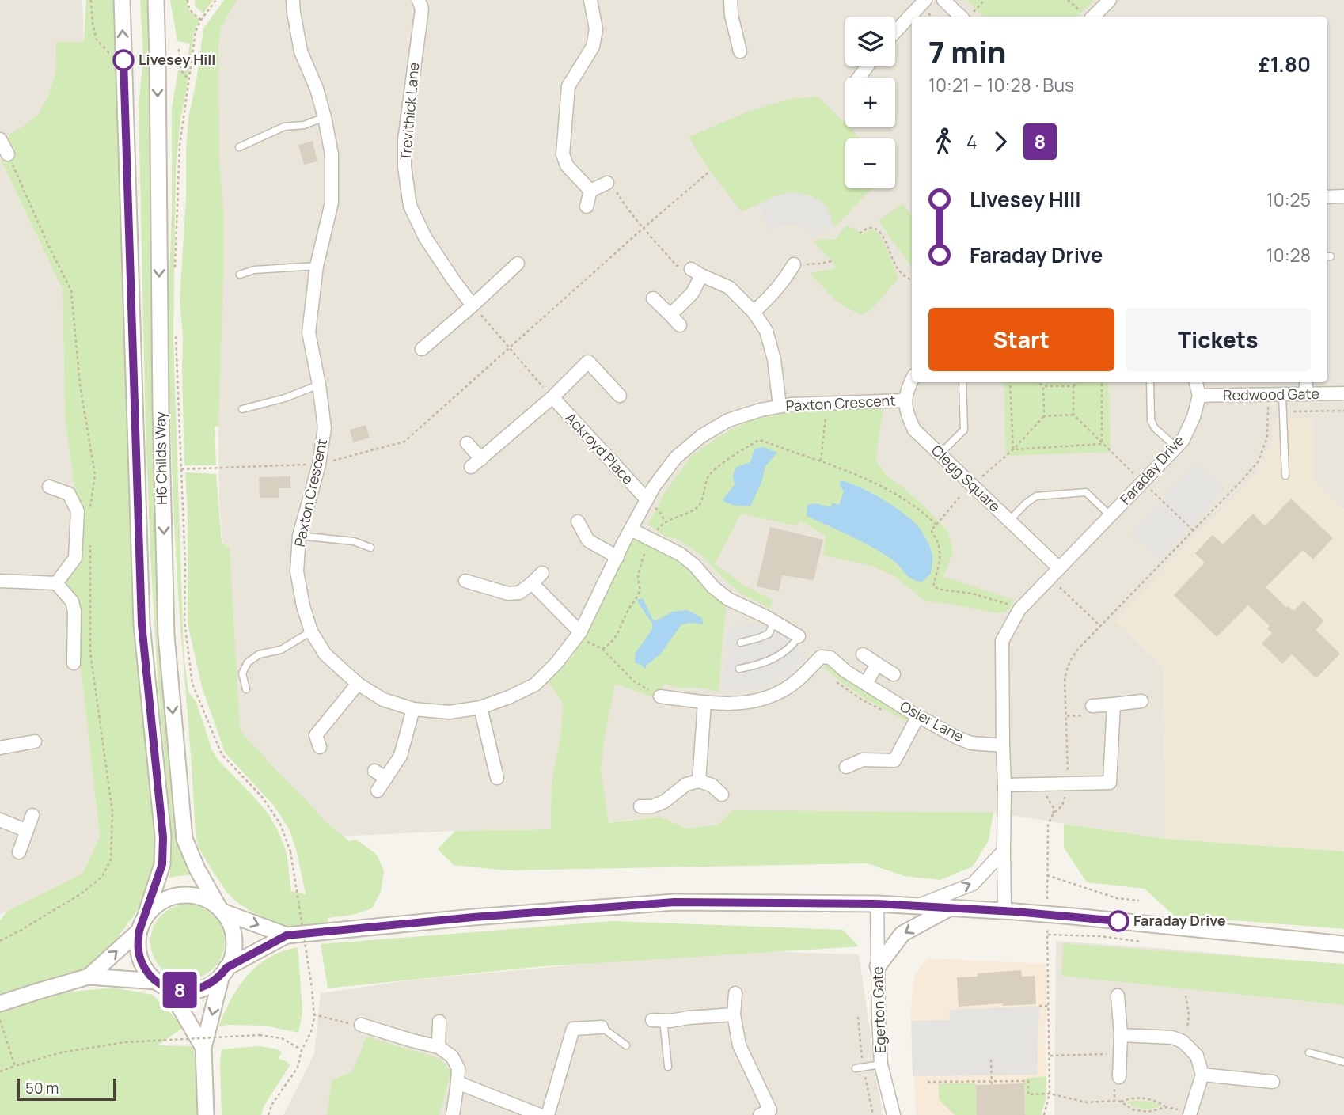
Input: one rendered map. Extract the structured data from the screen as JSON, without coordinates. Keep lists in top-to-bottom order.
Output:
{
  "streets": {
    "street": [
      "Trevithick Lane",
      "Redwood Gate",
      "Paxton Crescent",
      "Ackroyd Place",
      "H6 Childs Way",
      "Faraday Drive",
      "Clegg Square",
      "Osier Lane",
      "Egerton Gate"
    ]
  },
  "crossings": [
    ["Redwood Gate", "Faraday Drive"],
    ["Paxton Crescent", "Ackroyd Place"],
    ["Paxton Crescent", "Clegg Square"],
    ["Faraday Drive", "Clegg Square"],
    ["Faraday Drive", "Osier Lane"]
  ],
  "places": ["Livesey Hill", "Faraday Drive"],
  "lines": ["bus line 8"],
  "scale_bar": "50 m",
  "page": {
    "on_map": "8",
    "map_buttons": ["+", "−"],
    "heading": ["7 min", "10:21 – 10:28 · Bus", "£1.80"],
    "legs": ["4", "8"],
    "list": [
      {
        "name": "Livesey Hill",
        "value": "10:25"
      },
      {
        "name": "Faraday Drive",
        "value": "10:28"
      }
    ],
    "buttons": ["Start", "Tickets"],
    "scale": "50 m"
  }
}
